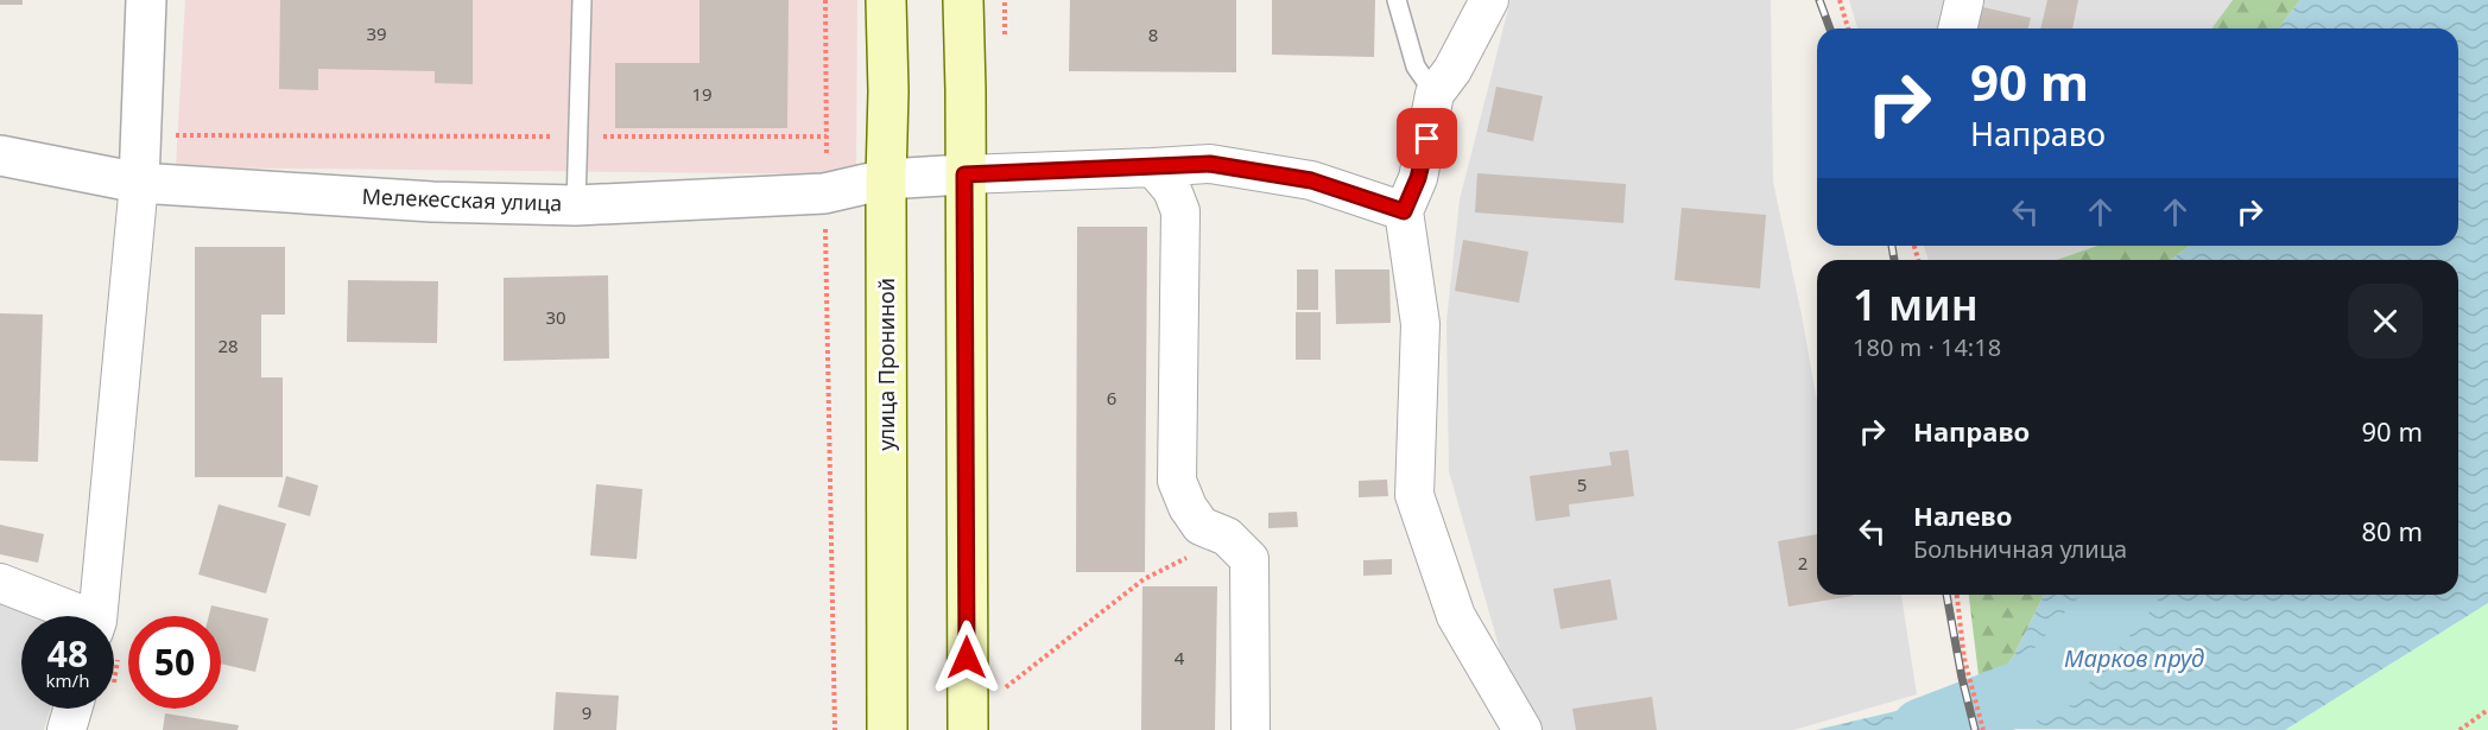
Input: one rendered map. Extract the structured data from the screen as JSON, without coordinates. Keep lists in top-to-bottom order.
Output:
{
  "streets": {
    "main road": ["улица Прониной"],
    "street": ["Мелекесская улица"]
  },
  "crossings": [
    ["Мелекесская улица", "улица Прониной"]
  ],
  "water": ["Марков пруд"],
  "house_numbers": [
    "39",
    "8",
    "19",
    "30",
    "28",
    "6",
    "5",
    "2",
    "4",
    "9"
  ],
  "page": {
    "turn": ["90 m", "Направо"],
    "heading": ["1 мин", "180 m · 14:18"],
    "list": [
      {
        "name": "Направо",
        "value": "90 m"
      },
      {
        "name": "Налево",
        "note": "Больничная улица",
        "value": "80 m"
      }
    ],
    "speed": "48 km/h",
    "limit": "50"
  }
}
